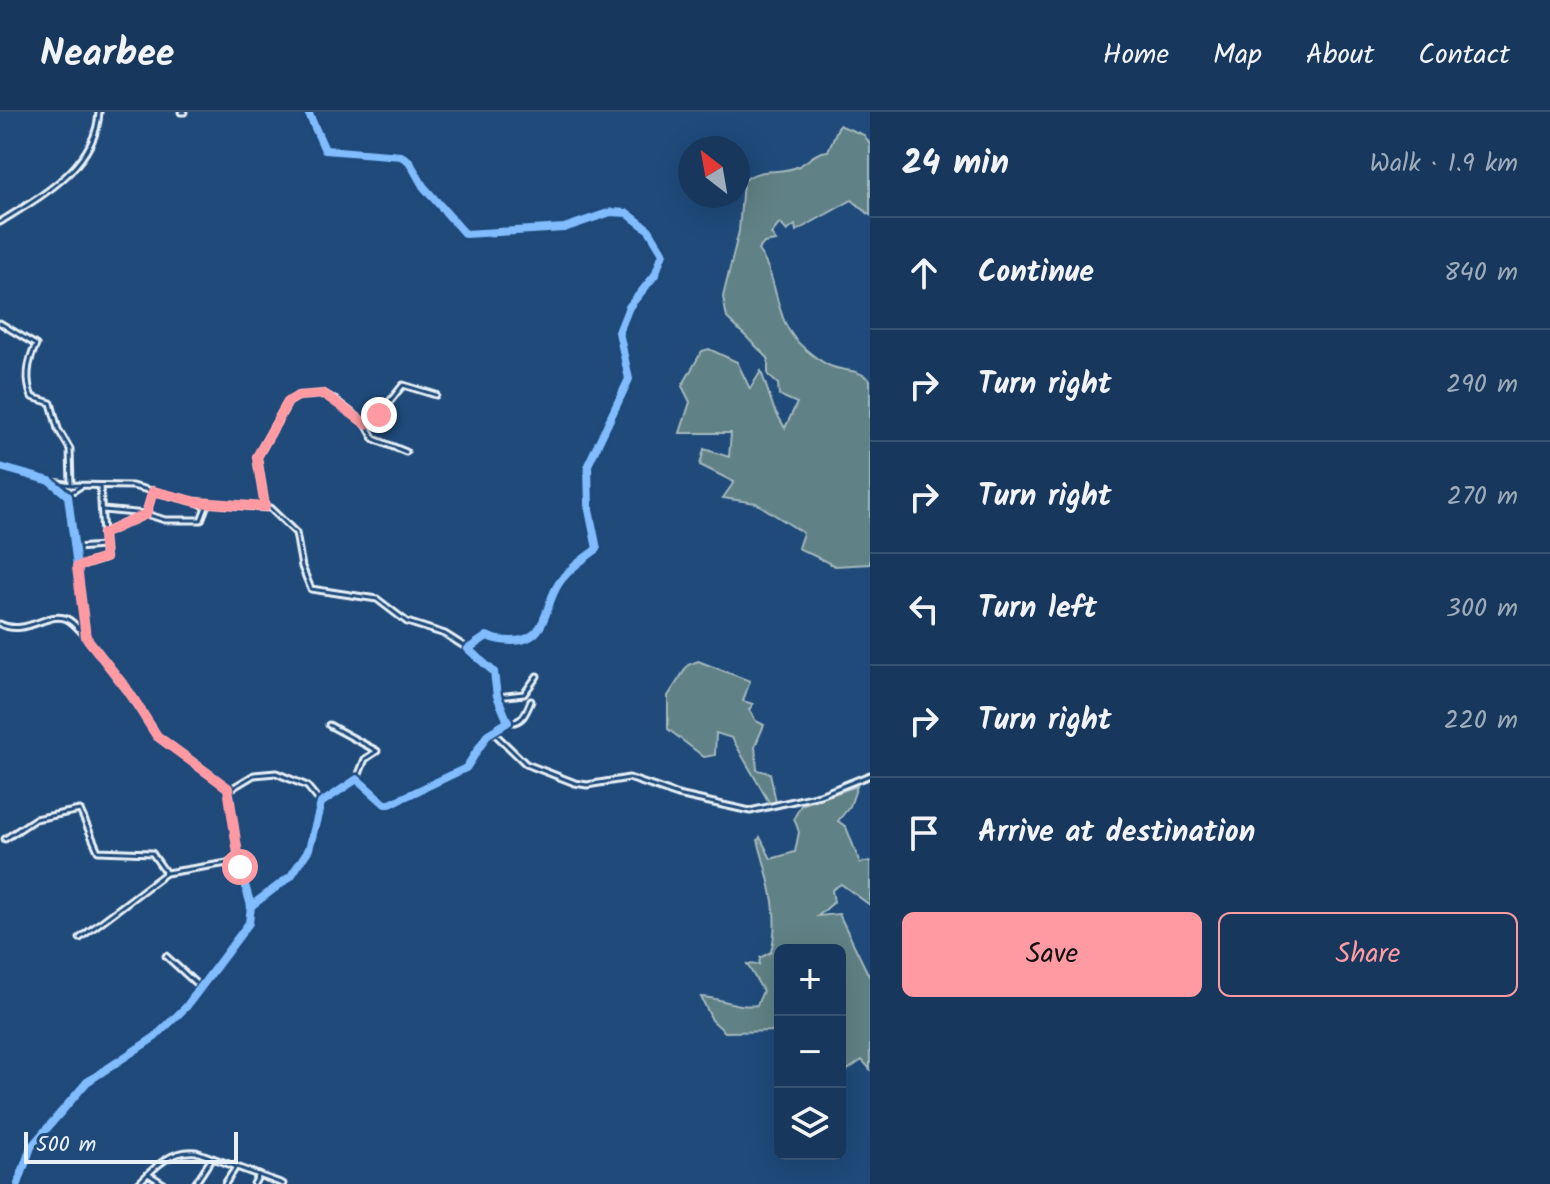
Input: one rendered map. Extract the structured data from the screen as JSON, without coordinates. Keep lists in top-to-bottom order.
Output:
{
  "scale_bar": "500 m",
  "north": "top left",
  "page": {
    "header": "Nearbee",
    "nav": [
      "Home",
      "Map",
      "About",
      "Contact"
    ],
    "heading": ["24 min", "Walk · 1.9 km"],
    "list": [
      ["Continue", "840 m"],
      ["Turn right", "290 m"],
      ["Turn right", "270 m"],
      ["Turn left", "300 m"],
      ["Turn right", "220 m"],
      "Arrive at destination"
    ],
    "buttons": ["Save", "Share"],
    "map_buttons": ["+", "−"],
    "scale": "500 m"
  }
}
